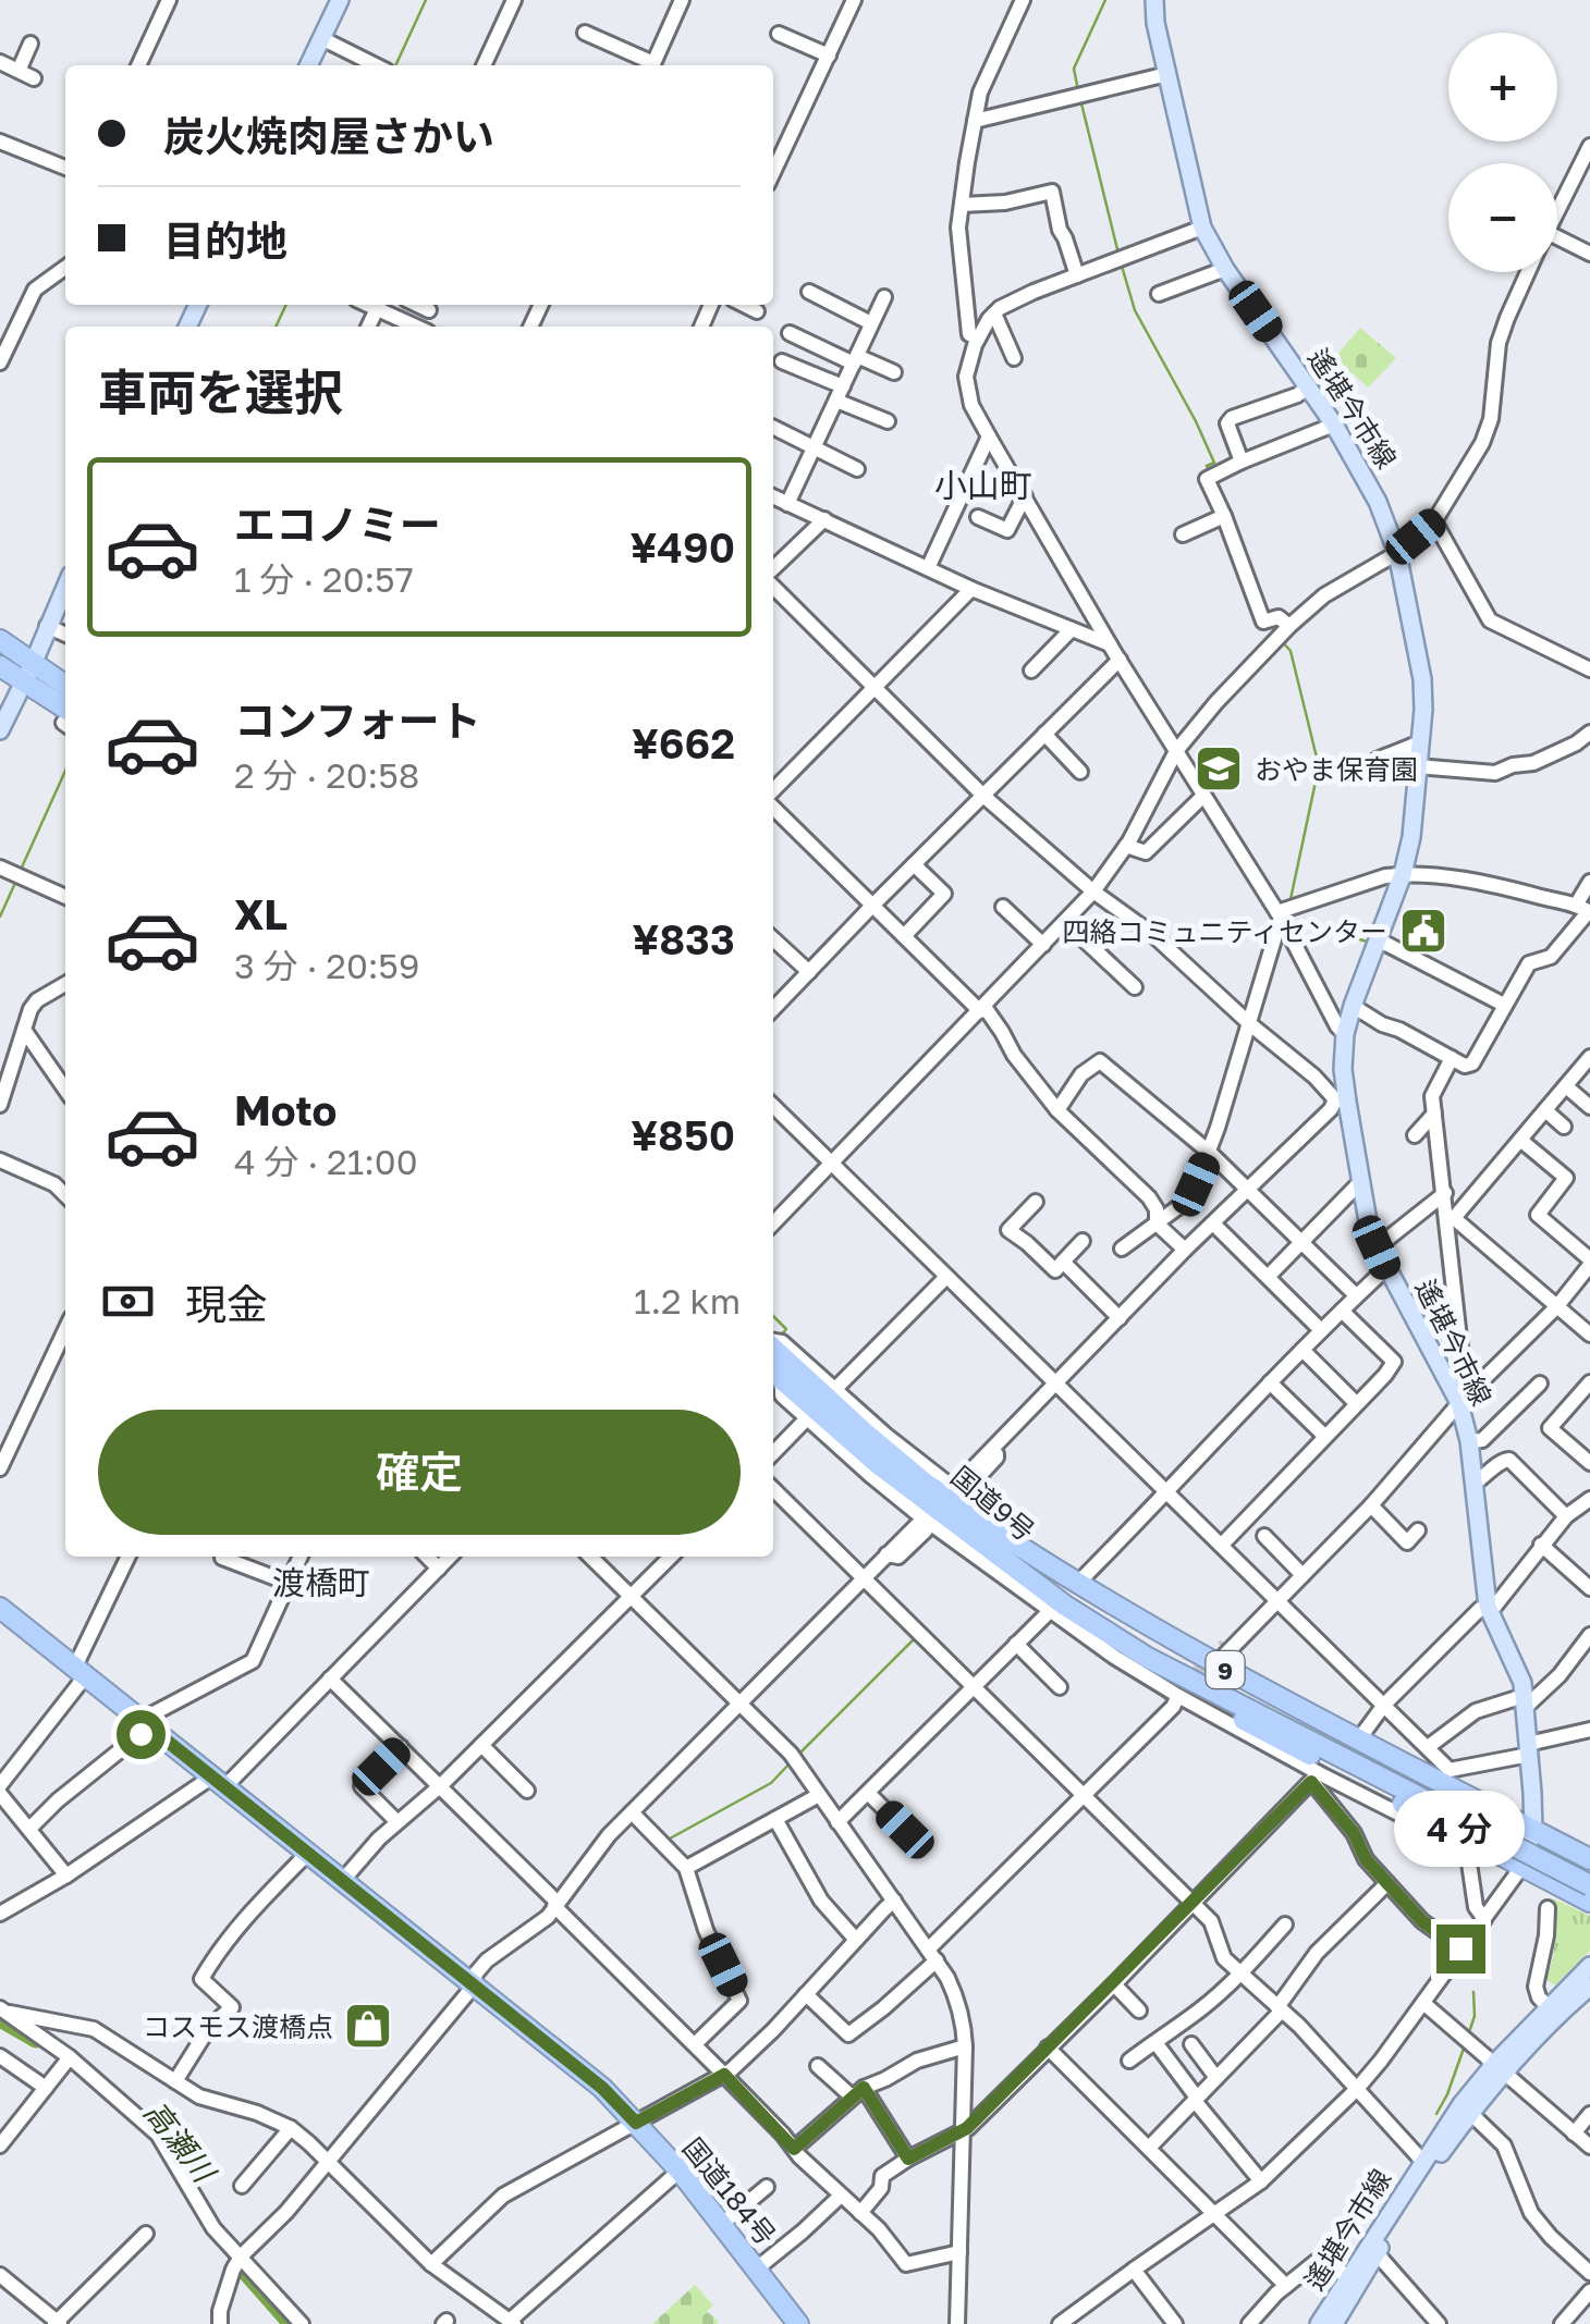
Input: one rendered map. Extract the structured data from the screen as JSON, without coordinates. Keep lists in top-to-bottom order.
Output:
{
  "streets": {
    "highway": ["国道9号", "9", "国道184号"],
    "main road": ["遙堪今市線"]
  },
  "crossings": [
    ["遙堪今市線", "9"],
    ["国道9号", "9"]
  ],
  "districts": ["小山町", "渡橋町"],
  "water": ["高瀬川"],
  "places": {
    "school or university": ["おやま保育園"],
    "public building": ["四絡コミュニティセンター"],
    "shop": ["コスモス渡橋点"]
  },
  "page": {
    "map_buttons": ["+", "−"],
    "banner": ["炭火焼肉屋さかい", "目的地"],
    "heading": "車両を選択",
    "list": [
      {
        "name": "エコノミー",
        "note": "1 分 · 20:57",
        "value": "¥490"
      },
      {
        "name": "コンフォート",
        "note": "2 分 · 20:58",
        "value": "¥662"
      },
      {
        "name": "XL",
        "note": "3 分 · 20:59",
        "value": "¥833"
      },
      {
        "name": "Moto",
        "note": "4 分 · 21:00",
        "value": "¥850"
      }
    ],
    "pay": ["現金", "1.2 km"],
    "buttons": "確定",
    "bubble": "4 分"
  }
}
